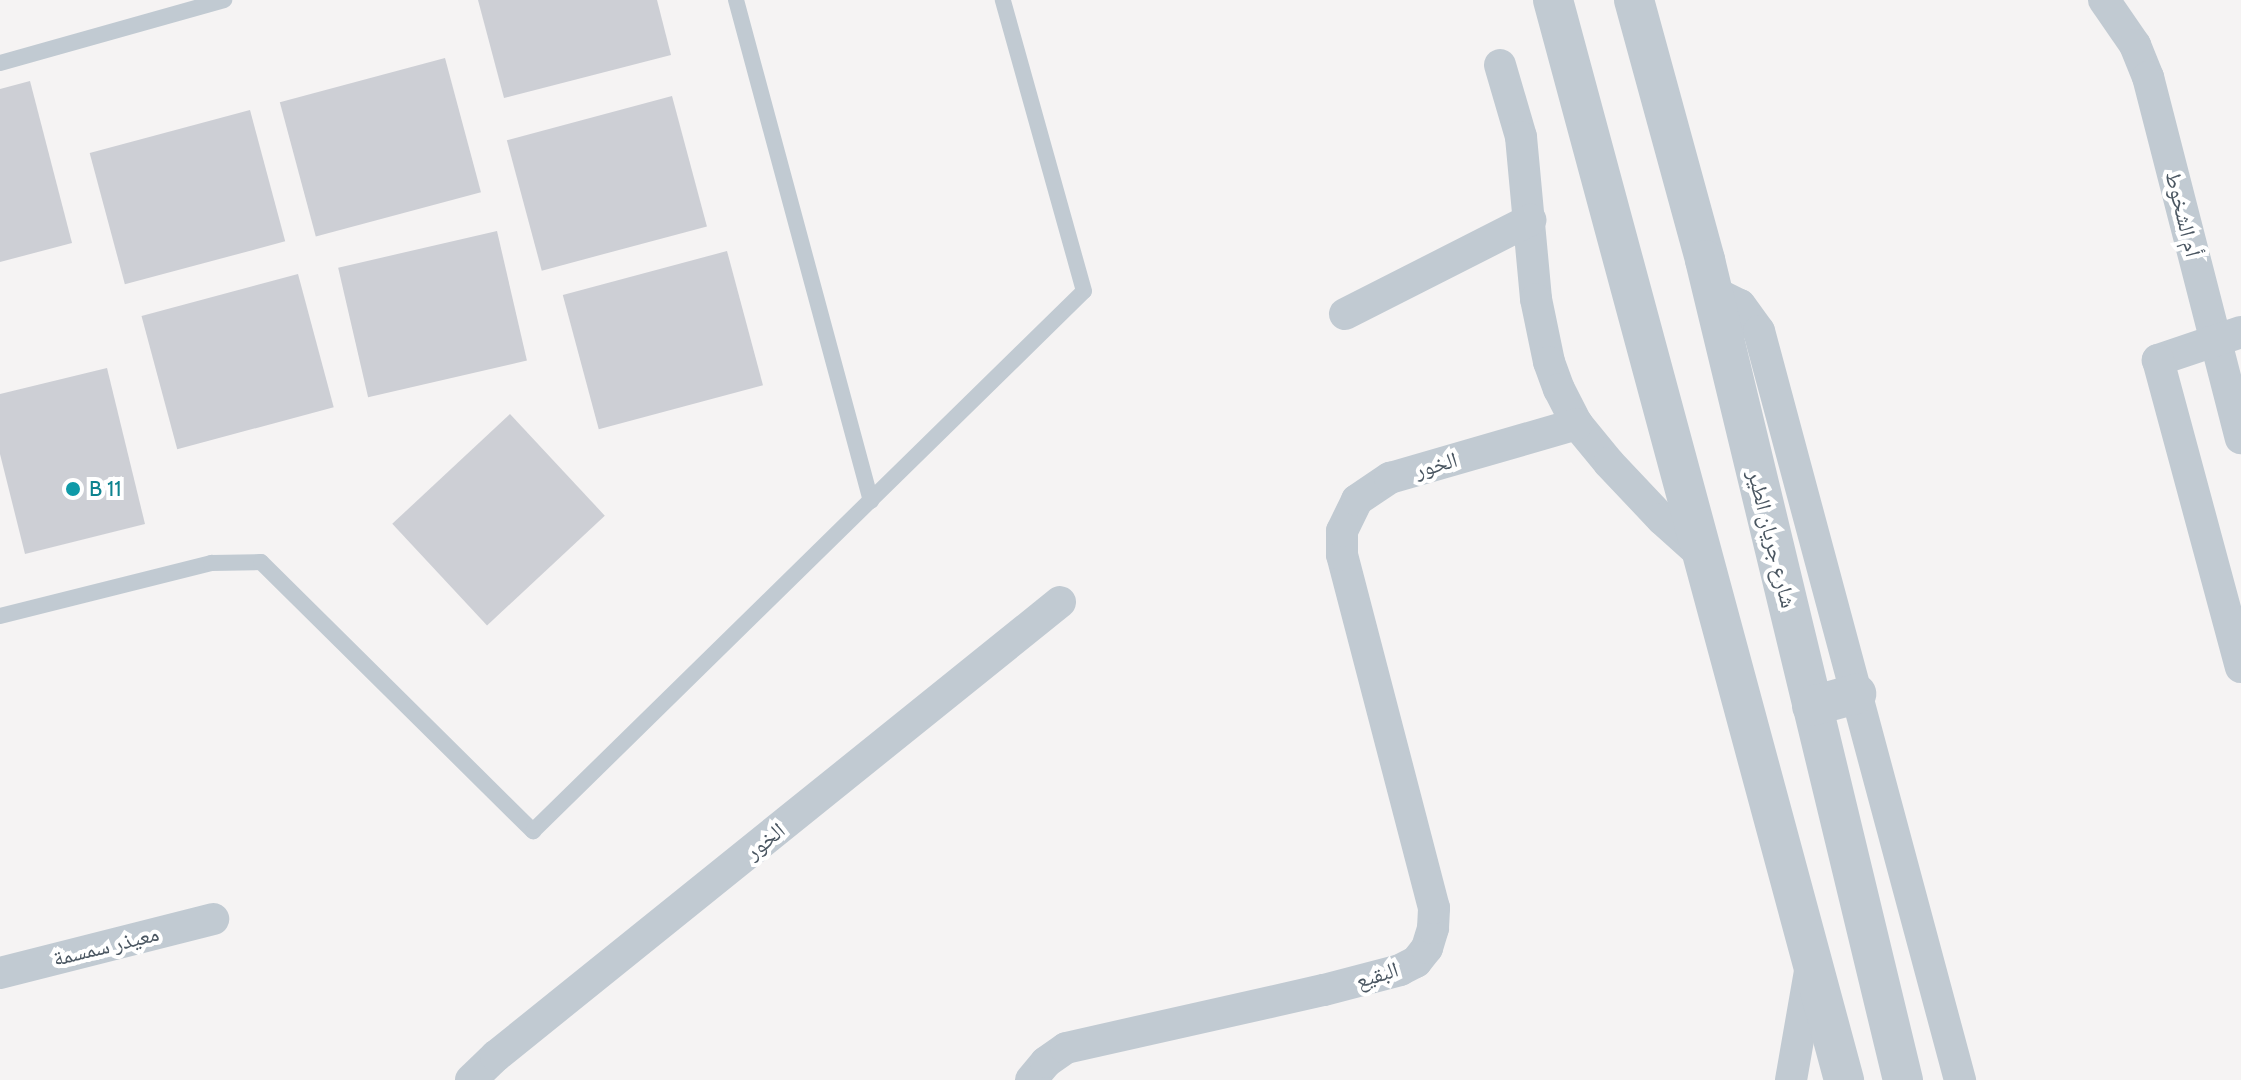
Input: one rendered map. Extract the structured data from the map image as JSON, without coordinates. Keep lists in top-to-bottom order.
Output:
{
  "streets": {
    "street": [
      "أم الشخوط",
      "الخور",
      "شارع جريان الطير",
      "معيذر سمسمة",
      "البقيع"
    ]
  },
  "crossings": [
    ["الخور", "البقيع"]
  ],
  "places": ["B 11"]
}
